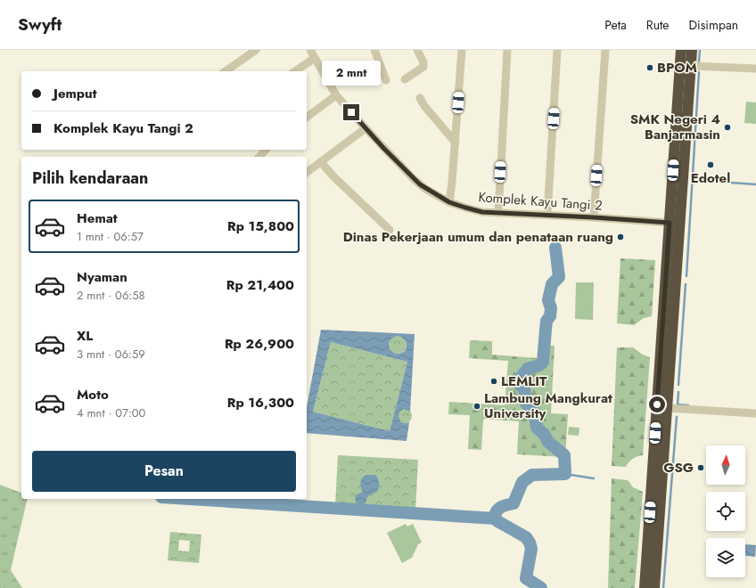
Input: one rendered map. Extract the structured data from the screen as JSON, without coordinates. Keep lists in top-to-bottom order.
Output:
{
  "streets": {
    "street": ["Komplek Kayu Tangi 2"]
  },
  "places": [
    "BPOM",
    "SMK Negeri 4 Banjarmasin",
    "Edotel",
    "Dinas Pekerjaan umum dan penataan ruang",
    "LEMLIT",
    "Lambung Mangkurat University",
    "GSG"
  ],
  "north": "top",
  "page": {
    "header": "Swyft",
    "nav": ["Peta", "Rute", "Disimpan"],
    "bubble": "2 mnt",
    "banner": ["Jemput", "Komplek Kayu Tangi 2"],
    "heading": "Pilih kendaraan",
    "list": [
      {
        "name": "Hemat",
        "note": "1 mnt · 06:57",
        "value": "Rp 15,800"
      },
      {
        "name": "Nyaman",
        "note": "2 mnt · 06:58",
        "value": "Rp 21,400"
      },
      {
        "name": "XL",
        "note": "3 mnt · 06:59",
        "value": "Rp 26,900"
      },
      {
        "name": "Moto",
        "note": "4 mnt · 07:00",
        "value": "Rp 16,300"
      }
    ],
    "buttons": "Pesan"
  }
}
